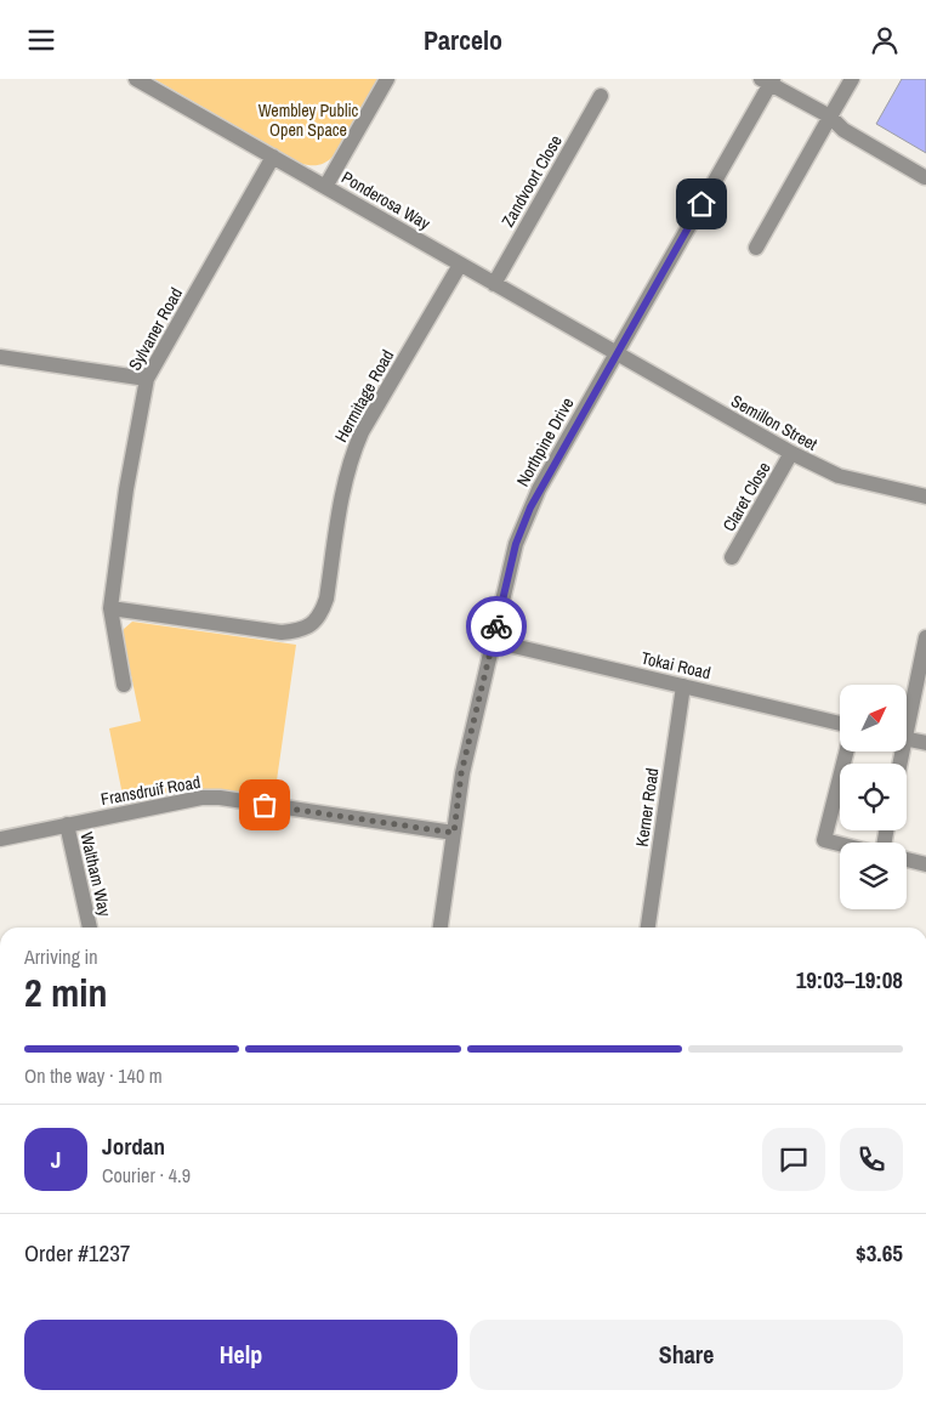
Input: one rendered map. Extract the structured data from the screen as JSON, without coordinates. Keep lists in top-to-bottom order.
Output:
{
  "streets": {
    "street": [
      "Zandvoort Close",
      "Ponderosa Way",
      "Sylvaner Road",
      "Hermitage Road",
      "Semillon Street",
      "Northpine Drive",
      "Claret Close",
      "Tokai Road",
      "Fransdruif Road",
      "Kerner Road",
      "Waltham Way"
    ]
  },
  "crossings": [
    ["Zandvoort Close", "Ponderosa Way"],
    ["Ponderosa Way", "Sylvaner Road"],
    ["Ponderosa Way", "Hermitage Road"],
    ["Ponderosa Way", "Semillon Street"],
    ["Ponderosa Way", "Northpine Drive"],
    ["Sylvaner Road", "Hermitage Road"],
    ["Semillon Street", "Northpine Drive"],
    ["Semillon Street", "Claret Close"],
    ["Northpine Drive", "Tokai Road"],
    ["Northpine Drive", "Fransdruif Road"],
    ["Tokai Road", "Kerner Road"],
    ["Fransdruif Road", "Waltham Way"]
  ],
  "parks": ["Wembley Public Open Space"],
  "north": "top right",
  "page": {
    "header": "Parcelo",
    "heading": ["2 min", "Arriving in", "19:03–19:08"],
    "panel": [
      "Jordan",
      "Courier · 4.9",
      "Order #1237",
      "$3.65"
    ],
    "bar": "On the way · 140 m",
    "round": "J",
    "buttons": ["Help", "Share"]
  }
}
